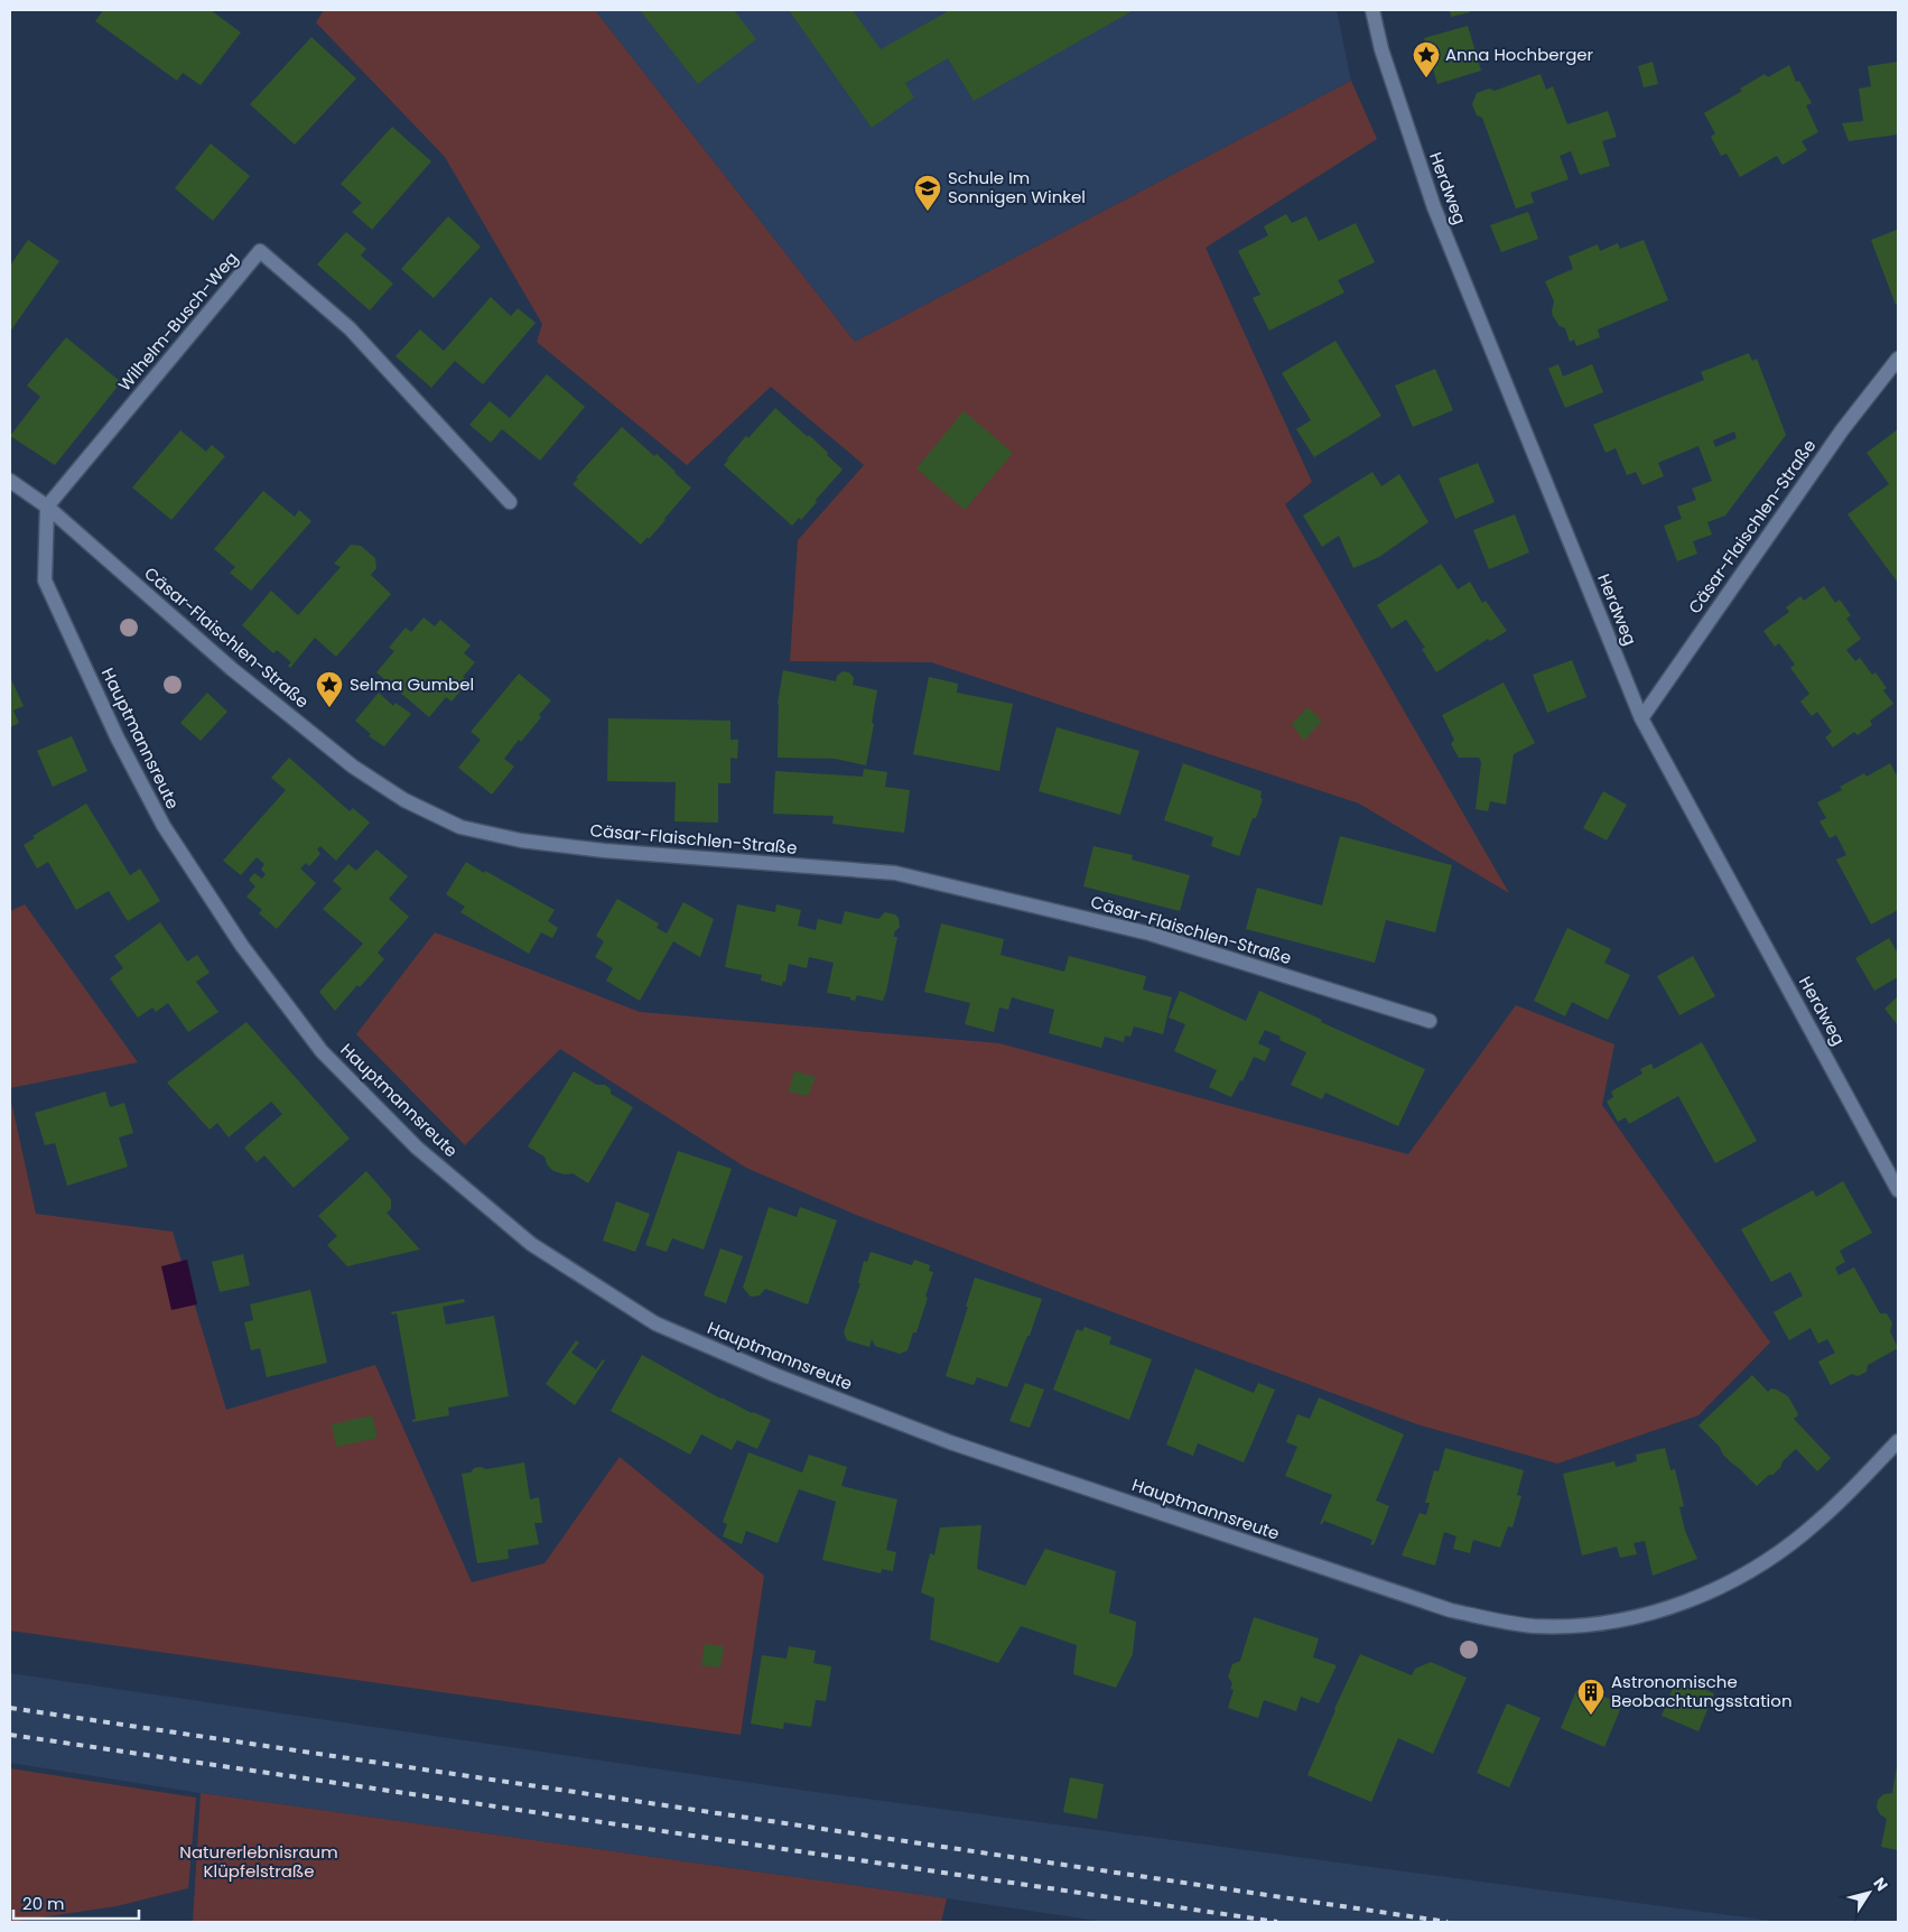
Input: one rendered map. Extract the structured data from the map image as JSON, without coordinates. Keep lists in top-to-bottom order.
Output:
{
  "streets": {
    "street": [
      "Herdweg",
      "Wilhelm-Busch-Weg",
      "Cäsar-Flaischlen-Straße",
      "Hauptmannsreute"
    ]
  },
  "crossings": [
    ["Herdweg", "Cäsar-Flaischlen-Straße"],
    ["Wilhelm-Busch-Weg", "Cäsar-Flaischlen-Straße"],
    ["Wilhelm-Busch-Weg", "Hauptmannsreute"],
    ["Cäsar-Flaischlen-Straße", "Hauptmannsreute"]
  ],
  "parks": ["Naturerlebnisraum Klüpfelstraße"],
  "places": {
    "place": ["Anna Hochberger", "Selma Gumbel"],
    "school or university": ["Schule Im Sonnigen Winkel"],
    "building": ["Astronomische Beobachtungsstation"]
  },
  "scale_bar": "20 m",
  "north": "top right"
}
